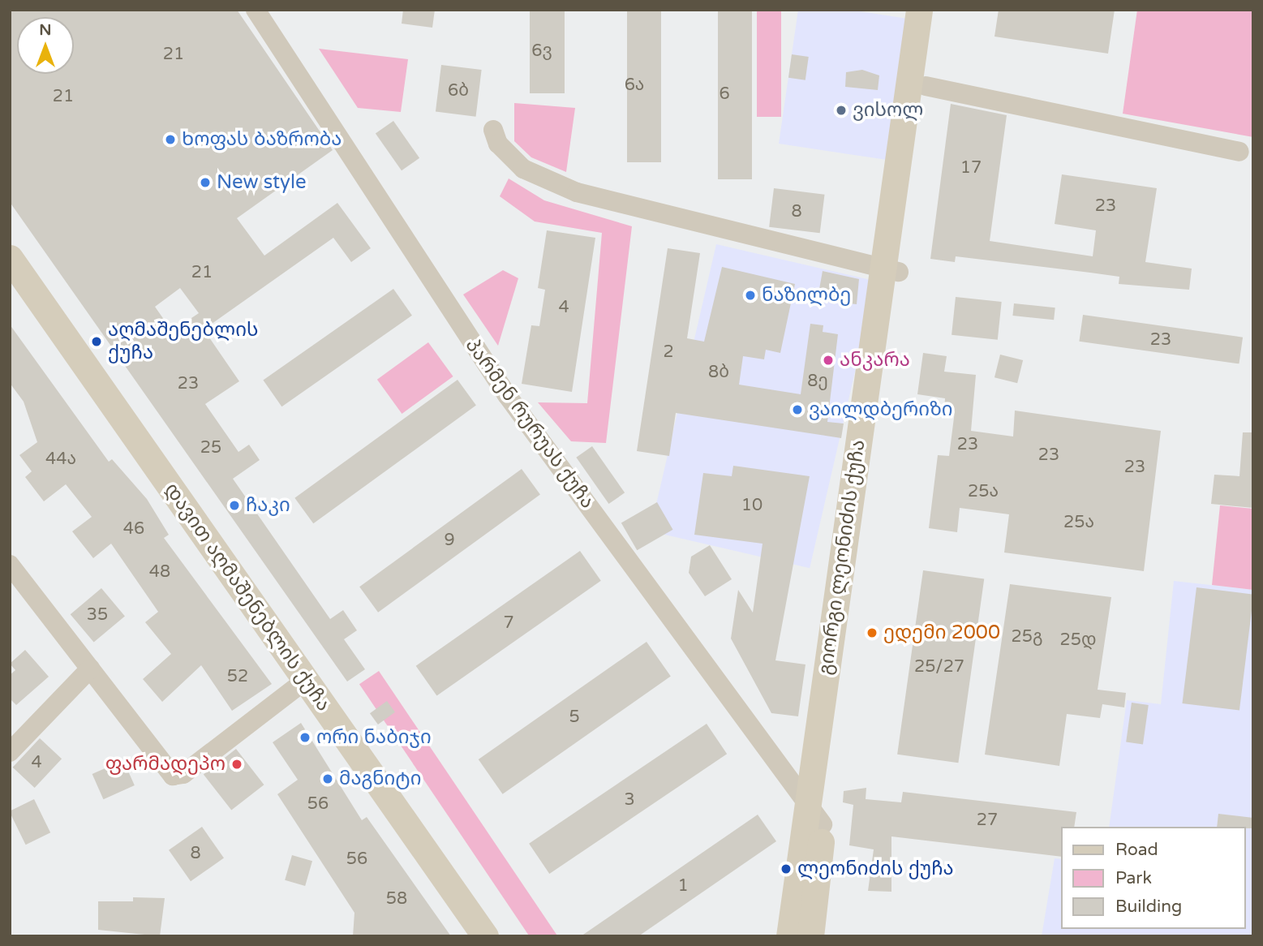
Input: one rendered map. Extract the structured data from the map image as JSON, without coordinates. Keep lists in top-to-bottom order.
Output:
{
  "streets": {
    "main road": ["გიორგი ლეონიძის ქუჩა", "დავით აღმაშენებლის ქუჩა"],
    "street": ["პარმენ რურუას ქუჩა"]
  },
  "crossings": [
    ["პარმენ რურუას ქუჩა", "გიორგი ლეონიძის ქუჩა"]
  ],
  "places": [
    "ვისოლ",
    "Ხოფას Ბაზრობა",
    "New style",
    "ნაზილბე",
    "აღმაშენებლის ქუჩა",
    "ანკარა",
    "ვაილდბერიზი",
    "ჩაკი",
    "ედემი 2000",
    "ორი ნაბიჯი",
    "ფარმადეპო",
    "მაგნიტი",
    "ლეონიძის ქუჩა"
  ],
  "house_numbers": [
    "6ვ",
    "21",
    "6ა",
    "6ბ",
    "6",
    "21",
    "17",
    "23",
    "8",
    "21",
    "4",
    "23",
    "2",
    "8ბ",
    "8ე",
    "23",
    "23",
    "25",
    "23",
    "44ა",
    "23",
    "25ა",
    "10",
    "25ა",
    "46",
    "9",
    "48",
    "35",
    "7",
    "25გ",
    "25დ",
    "25/27",
    "52",
    "5",
    "4",
    "3",
    "56",
    "27",
    "8",
    "56",
    "1",
    "58"
  ],
  "legend": ["Road", "Park", "Building"],
  "north": "top"
}
